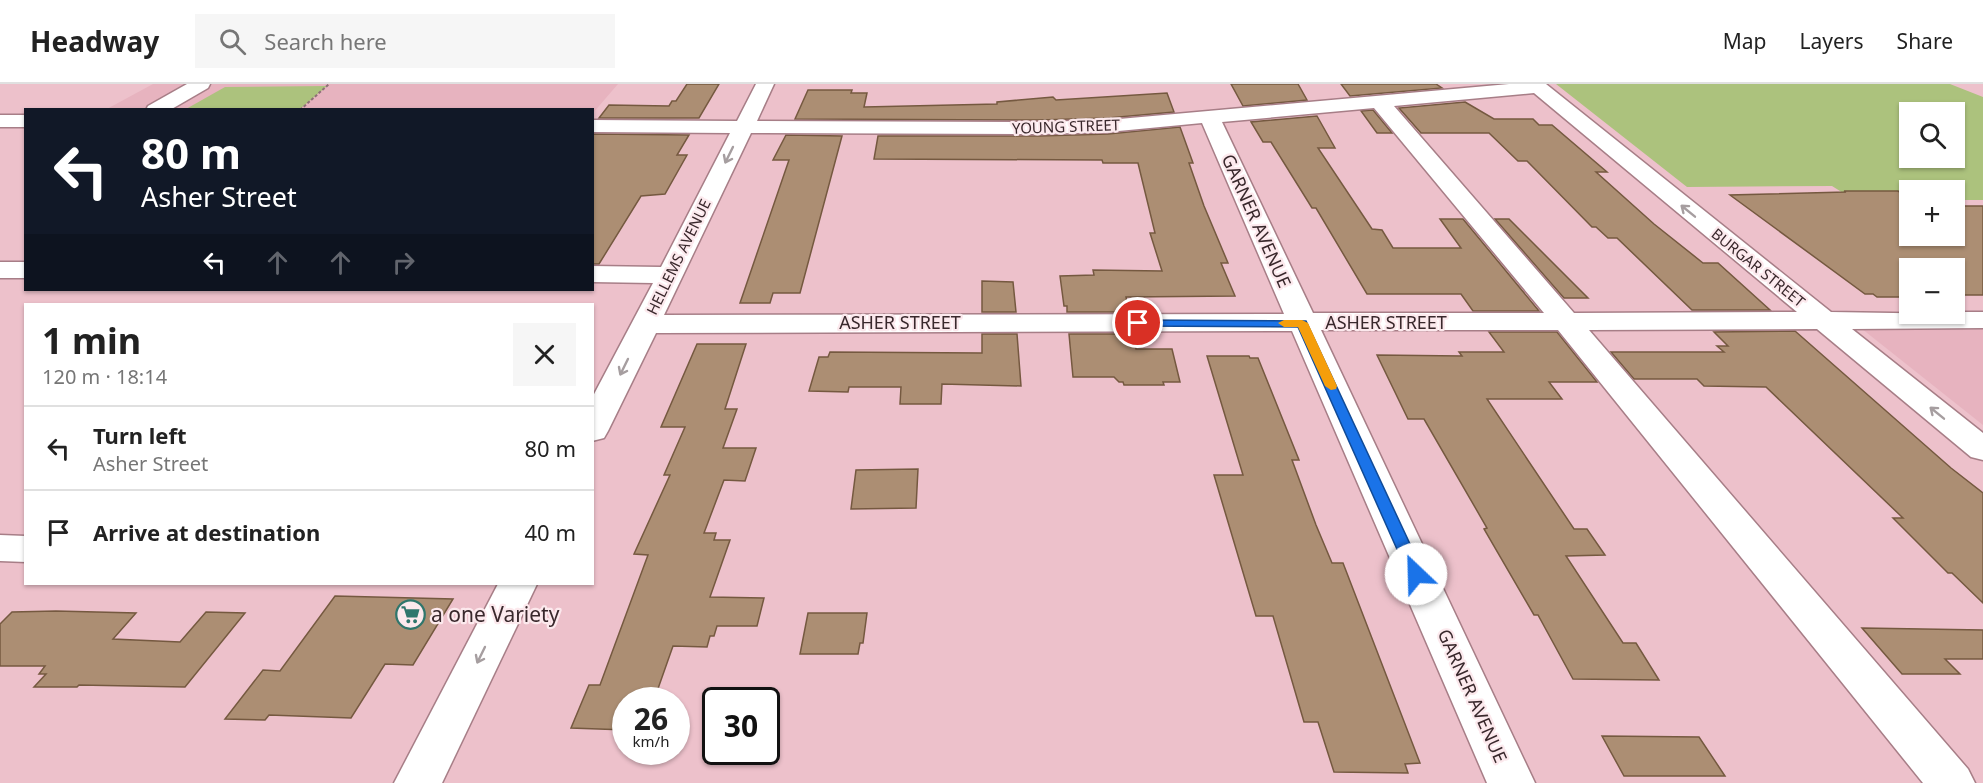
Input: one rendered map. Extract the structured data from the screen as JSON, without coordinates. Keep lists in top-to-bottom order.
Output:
{
  "streets": {
    "street": [
      "YOUNG STREET",
      "GARNER AVENUE",
      "HELLEMS AVENUE",
      "BURGAR STREET",
      "ASHER STREET"
    ]
  },
  "crossings": [
    ["YOUNG STREET", "GARNER AVENUE"],
    ["YOUNG STREET", "HELLEMS AVENUE"],
    ["YOUNG STREET", "BURGAR STREET"],
    ["GARNER AVENUE", "ASHER STREET"],
    ["HELLEMS AVENUE", "ASHER STREET"],
    ["BURGAR STREET", "ASHER STREET"]
  ],
  "one_way": ["HELLEMS AVENUE"],
  "places": {
    "supermarket": ["a one Variety"]
  },
  "page": {
    "header": "Headway",
    "search": "Search here",
    "nav": ["Map", "Layers", "Share"],
    "map_buttons": ["+", "−"],
    "turn": ["80 m", "Asher Street"],
    "heading": ["1 min", "120 m · 18:14"],
    "list": [
      {
        "name": "Turn left",
        "note": "Asher Street",
        "value": "80 m"
      },
      {
        "name": "Arrive at destination",
        "value": "40 m"
      }
    ],
    "speed": "26 km/h",
    "limit": "30"
  }
}
